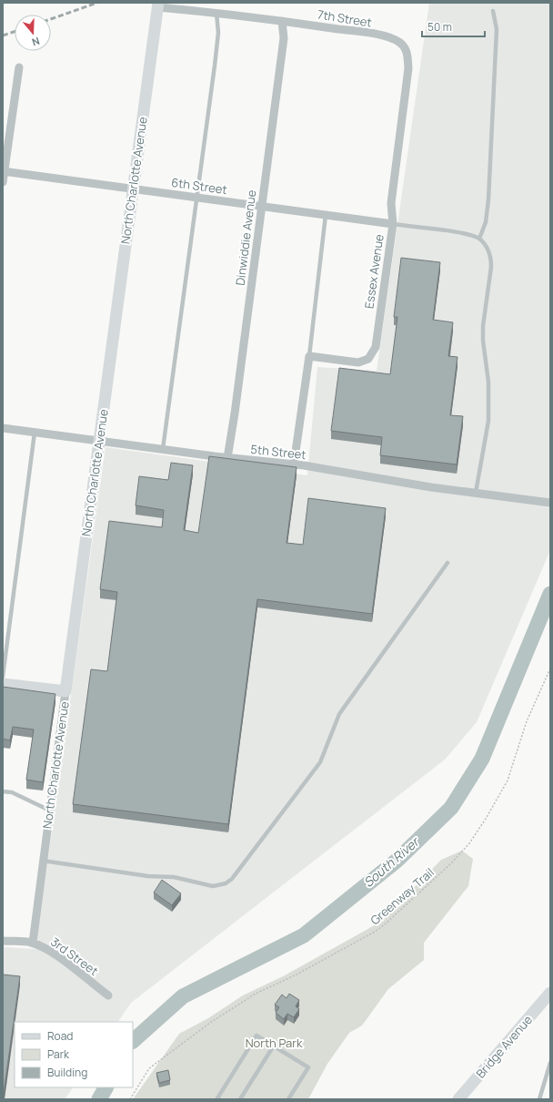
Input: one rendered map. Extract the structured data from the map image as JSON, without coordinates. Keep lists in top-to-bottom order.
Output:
{
  "streets": {
    "street": [
      "7th Street",
      "North Charlotte Avenue",
      "6th Street",
      "Dinwiddie Avenue",
      "Essex Avenue",
      "5th Street",
      "3rd Street",
      "Bridge Avenue"
    ],
    "path": ["Greenway Trail"]
  },
  "crossings": [
    ["7th Street", "North Charlotte Avenue"],
    ["7th Street", "Dinwiddie Avenue"],
    ["7th Street", "Essex Avenue"],
    ["North Charlotte Avenue", "6th Street"],
    ["North Charlotte Avenue", "5th Street"],
    ["North Charlotte Avenue", "3rd Street"],
    ["6th Street", "Dinwiddie Avenue"],
    ["6th Street", "Essex Avenue"],
    ["Dinwiddie Avenue", "5th Street"]
  ],
  "water": ["South River"],
  "parks": ["North Park"],
  "legend": ["Road", "Park", "Building"],
  "scale_bar": "50 m",
  "north": "bottom"
}
